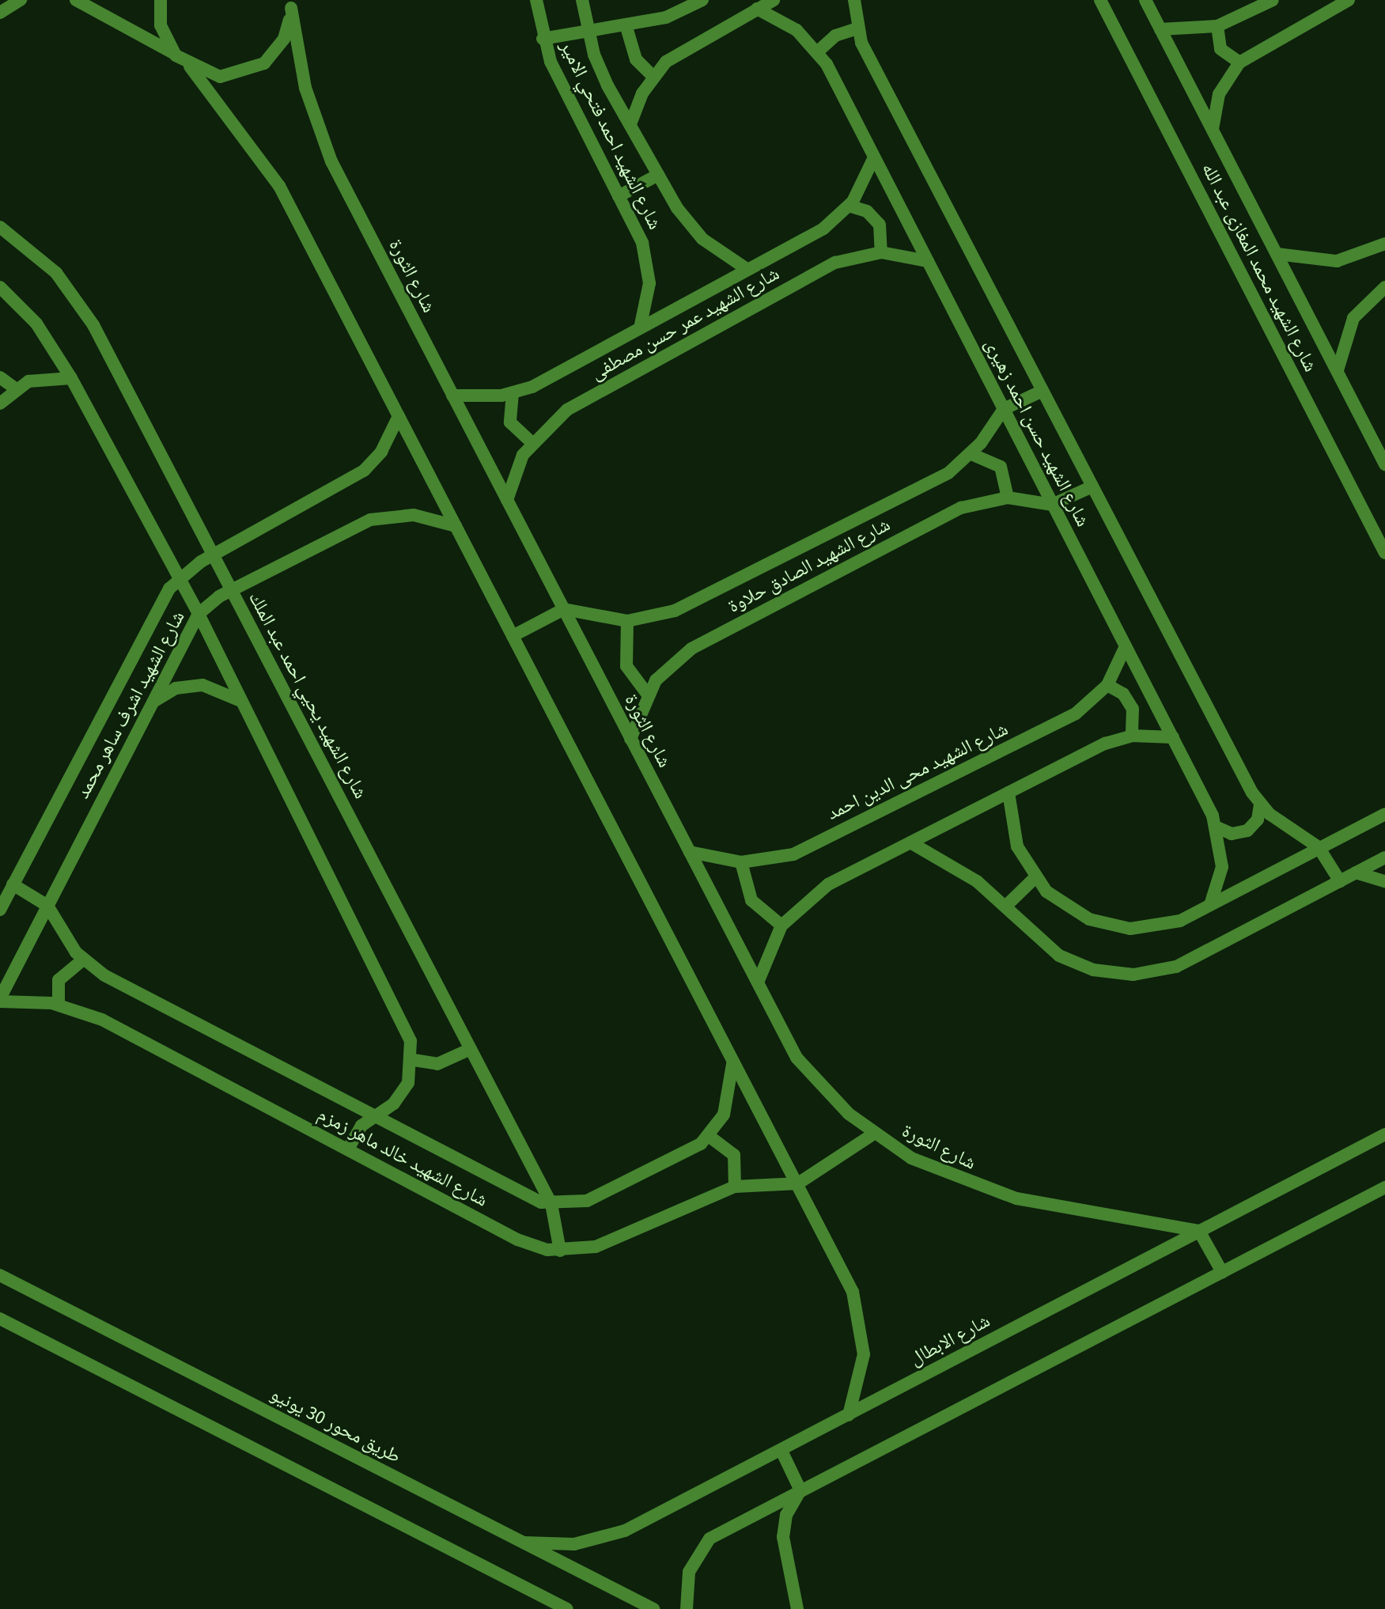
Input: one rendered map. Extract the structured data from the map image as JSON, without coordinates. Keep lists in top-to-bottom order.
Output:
{
  "streets": {
    "street": [
      "شارع الشهيد احمد فتحي الامير",
      "شارع الشهيد محمد المغازى عبد الله",
      "شارع الثورة",
      "شارع الشهيد عمر حسن مصطفى",
      "شارع الشهيد حسن احمد زهيرى",
      "شارع الشهيد الصادق حلاوة",
      "شارع الشهيد يحيي احمد عبد الملك",
      "شارع الشهيد اشرف ساهر محمد",
      "شارع الشهيد محى الدين احمد",
      "شارع الشهيد خالد ماهر زمزم",
      "شارع الابطال",
      "طريق محور 30 يونيو"
    ]
  },
  "crossings": [
    ["شارع الشهيد احمد فتحي الامير", "شارع الشهيد عمر حسن مصطفى"],
    ["شارع الثورة", "شارع الشهيد عمر حسن مصطفى"],
    ["شارع الثورة", "شارع الشهيد الصادق حلاوة"],
    ["شارع الثورة", "شارع الشهيد محى الدين احمد"],
    ["شارع الثورة", "شارع الابطال"],
    ["شارع الشهيد عمر حسن مصطفى", "شارع الشهيد حسن احمد زهيرى"],
    ["شارع الشهيد حسن احمد زهيرى", "شارع الشهيد الصادق حلاوة"],
    ["شارع الشهيد حسن احمد زهيرى", "شارع الشهيد محى الدين احمد"],
    ["شارع الشهيد يحيي احمد عبد الملك", "شارع الشهيد اشرف ساهر محمد"],
    ["شارع الشهيد يحيي احمد عبد الملك", "شارع الشهيد خالد ماهر زمزم"],
    ["شارع الشهيد اشرف ساهر محمد", "شارع الشهيد خالد ماهر زمزم"],
    ["شارع الابطال", "طريق محور 30 يونيو"]
  ]
}
